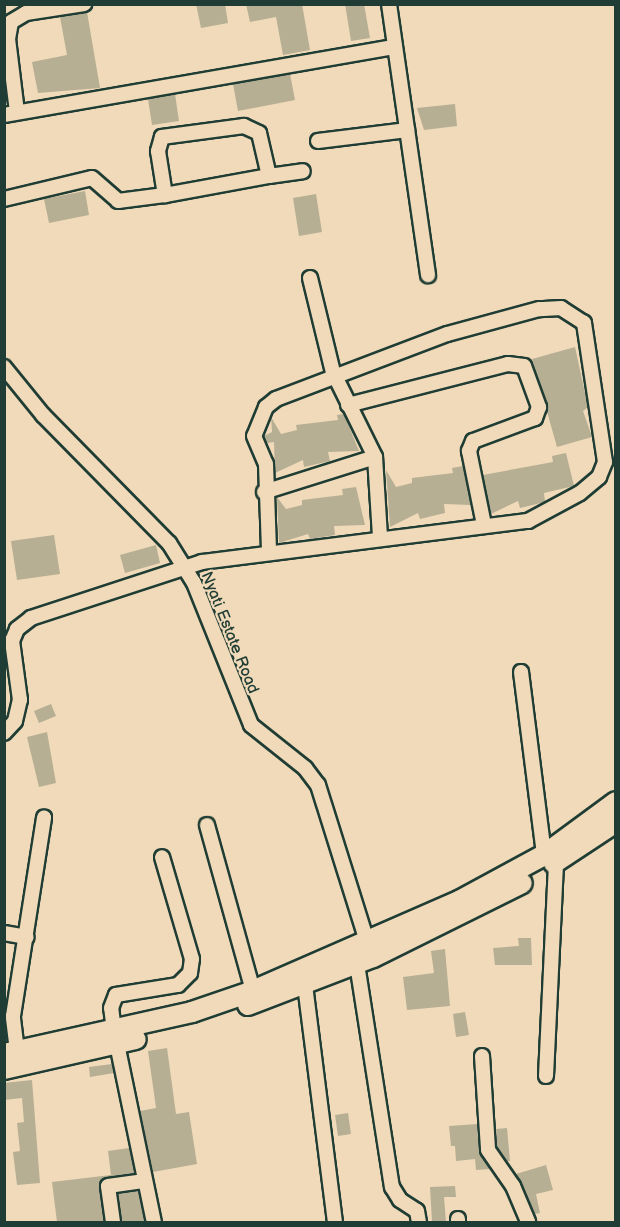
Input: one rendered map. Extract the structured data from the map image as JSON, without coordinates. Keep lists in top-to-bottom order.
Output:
{
  "streets": {
    "street": ["Nyati Estate Road"]
  }
}
